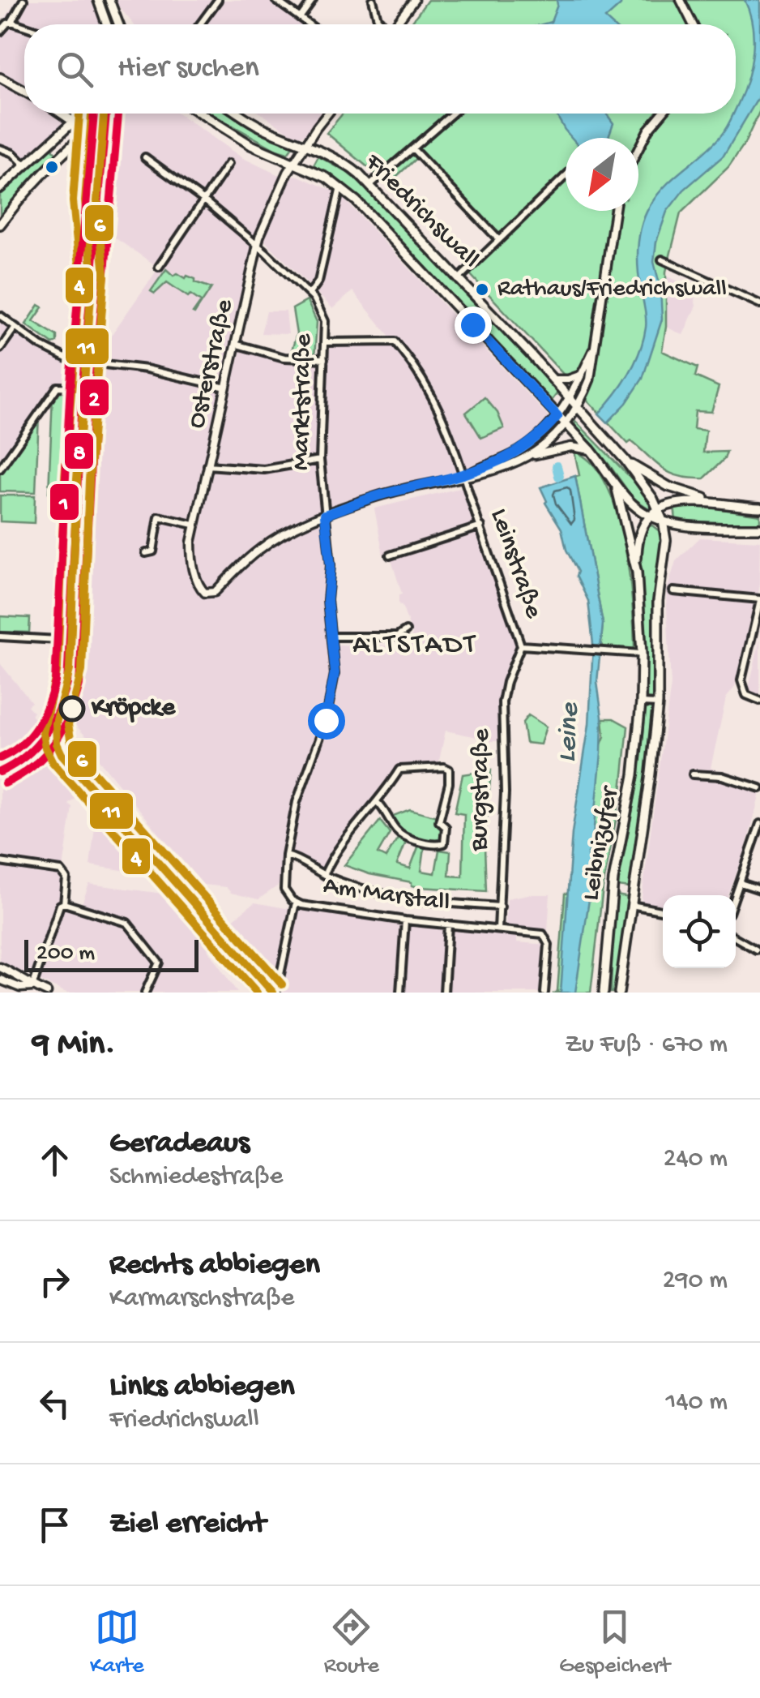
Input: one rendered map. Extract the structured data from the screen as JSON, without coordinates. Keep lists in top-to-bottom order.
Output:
{
  "streets": {
    "main road": ["Friedrichswall", "Leibnizufer"],
    "street": [
      "Osterstraße",
      "Marktstraße",
      "Leinstraße",
      "Burgstraße",
      "Am Marstall"
    ]
  },
  "crossings": [
    ["Friedrichswall", "Osterstraße"],
    ["Friedrichswall", "Leibnizufer"],
    ["Osterstraße", "Marktstraße"],
    ["Marktstraße", "Leinstraße"],
    ["Marktstraße", "Am Marstall"],
    ["Leinstraße", "Burgstraße"],
    ["Burgstraße", "Am Marstall"]
  ],
  "districts": ["ALTSTADT"],
  "water": ["Leine"],
  "places": ["Rathaus/Friedrichswall", "Kröpcke"],
  "lines": [
    "transit line 8",
    "transit line 2",
    "transit line 11",
    "transit line 4",
    "transit line 1",
    "transit line 6"
  ],
  "scale_bar": "200 m",
  "north": "bottom left",
  "page": {
    "search": "Hier suchen",
    "scale": "200 m",
    "heading": ["9 Min.", "Zu Fuß · 670 m"],
    "list": [
      ["Geradeaus", "Schmiedestraße", "240 m"],
      ["Rechts abbiegen", "Karmarschstraße", "290 m"],
      ["Links abbiegen", "Friedrichswall", "140 m"],
      "Ziel erreicht"
    ],
    "nav": ["Karte", "Route", "Gespeichert"]
  }
}
